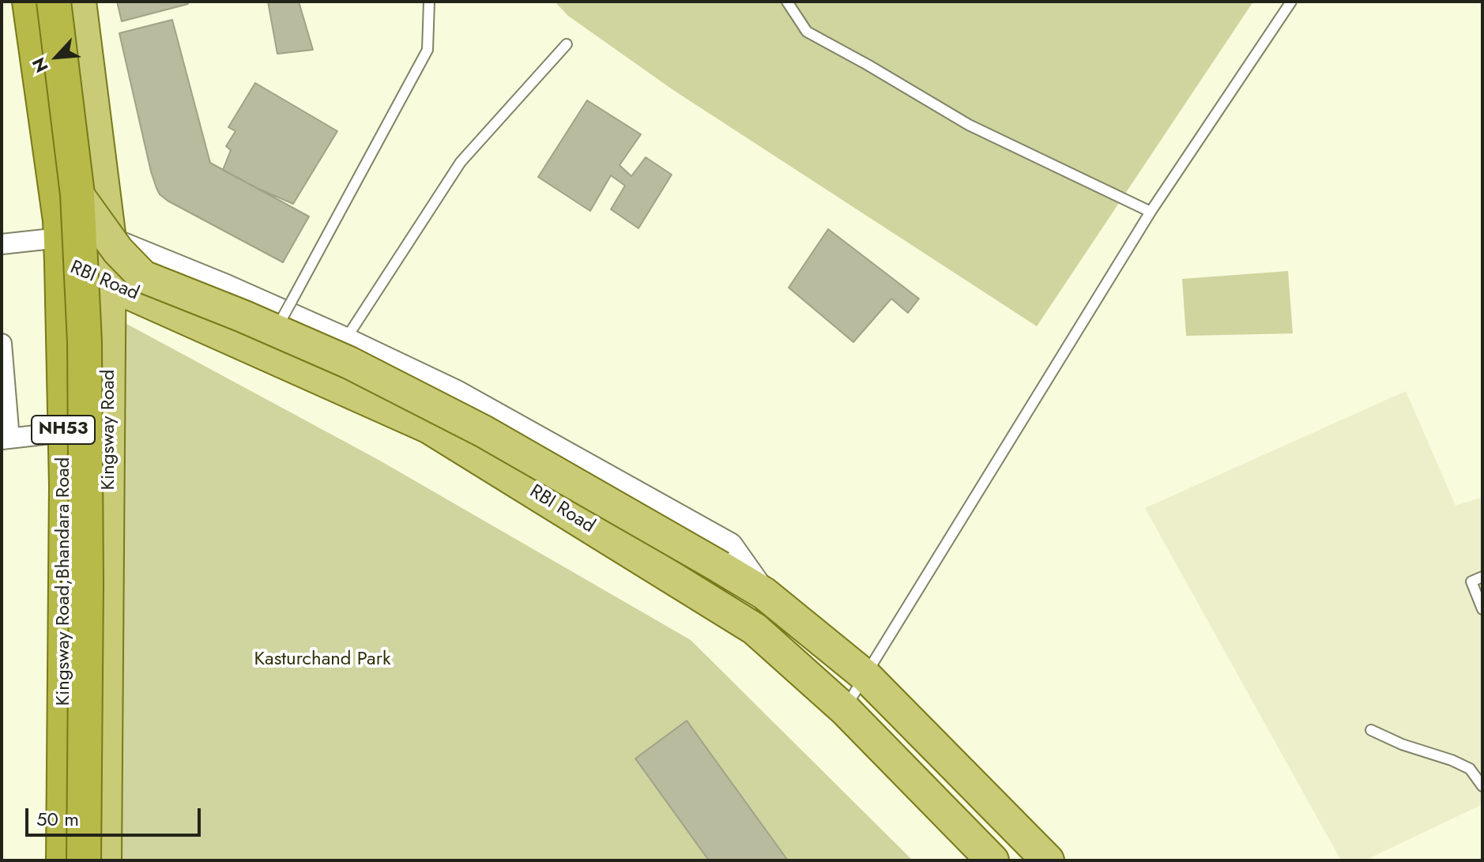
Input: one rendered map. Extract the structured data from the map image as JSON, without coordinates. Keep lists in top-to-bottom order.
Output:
{
  "streets": {
    "highway": ["NH53", "Kingsway Road;Bhandara Road"],
    "main road": ["RBI Road", "Kingsway Road"]
  },
  "crossings": [
    ["RBI Road", "Kingsway Road"],
    ["RBI Road", "Kingsway Road;Bhandara Road"]
  ],
  "parks": ["Kasturchand Park"],
  "scale_bar": "50 m",
  "north": "bottom left"
}
